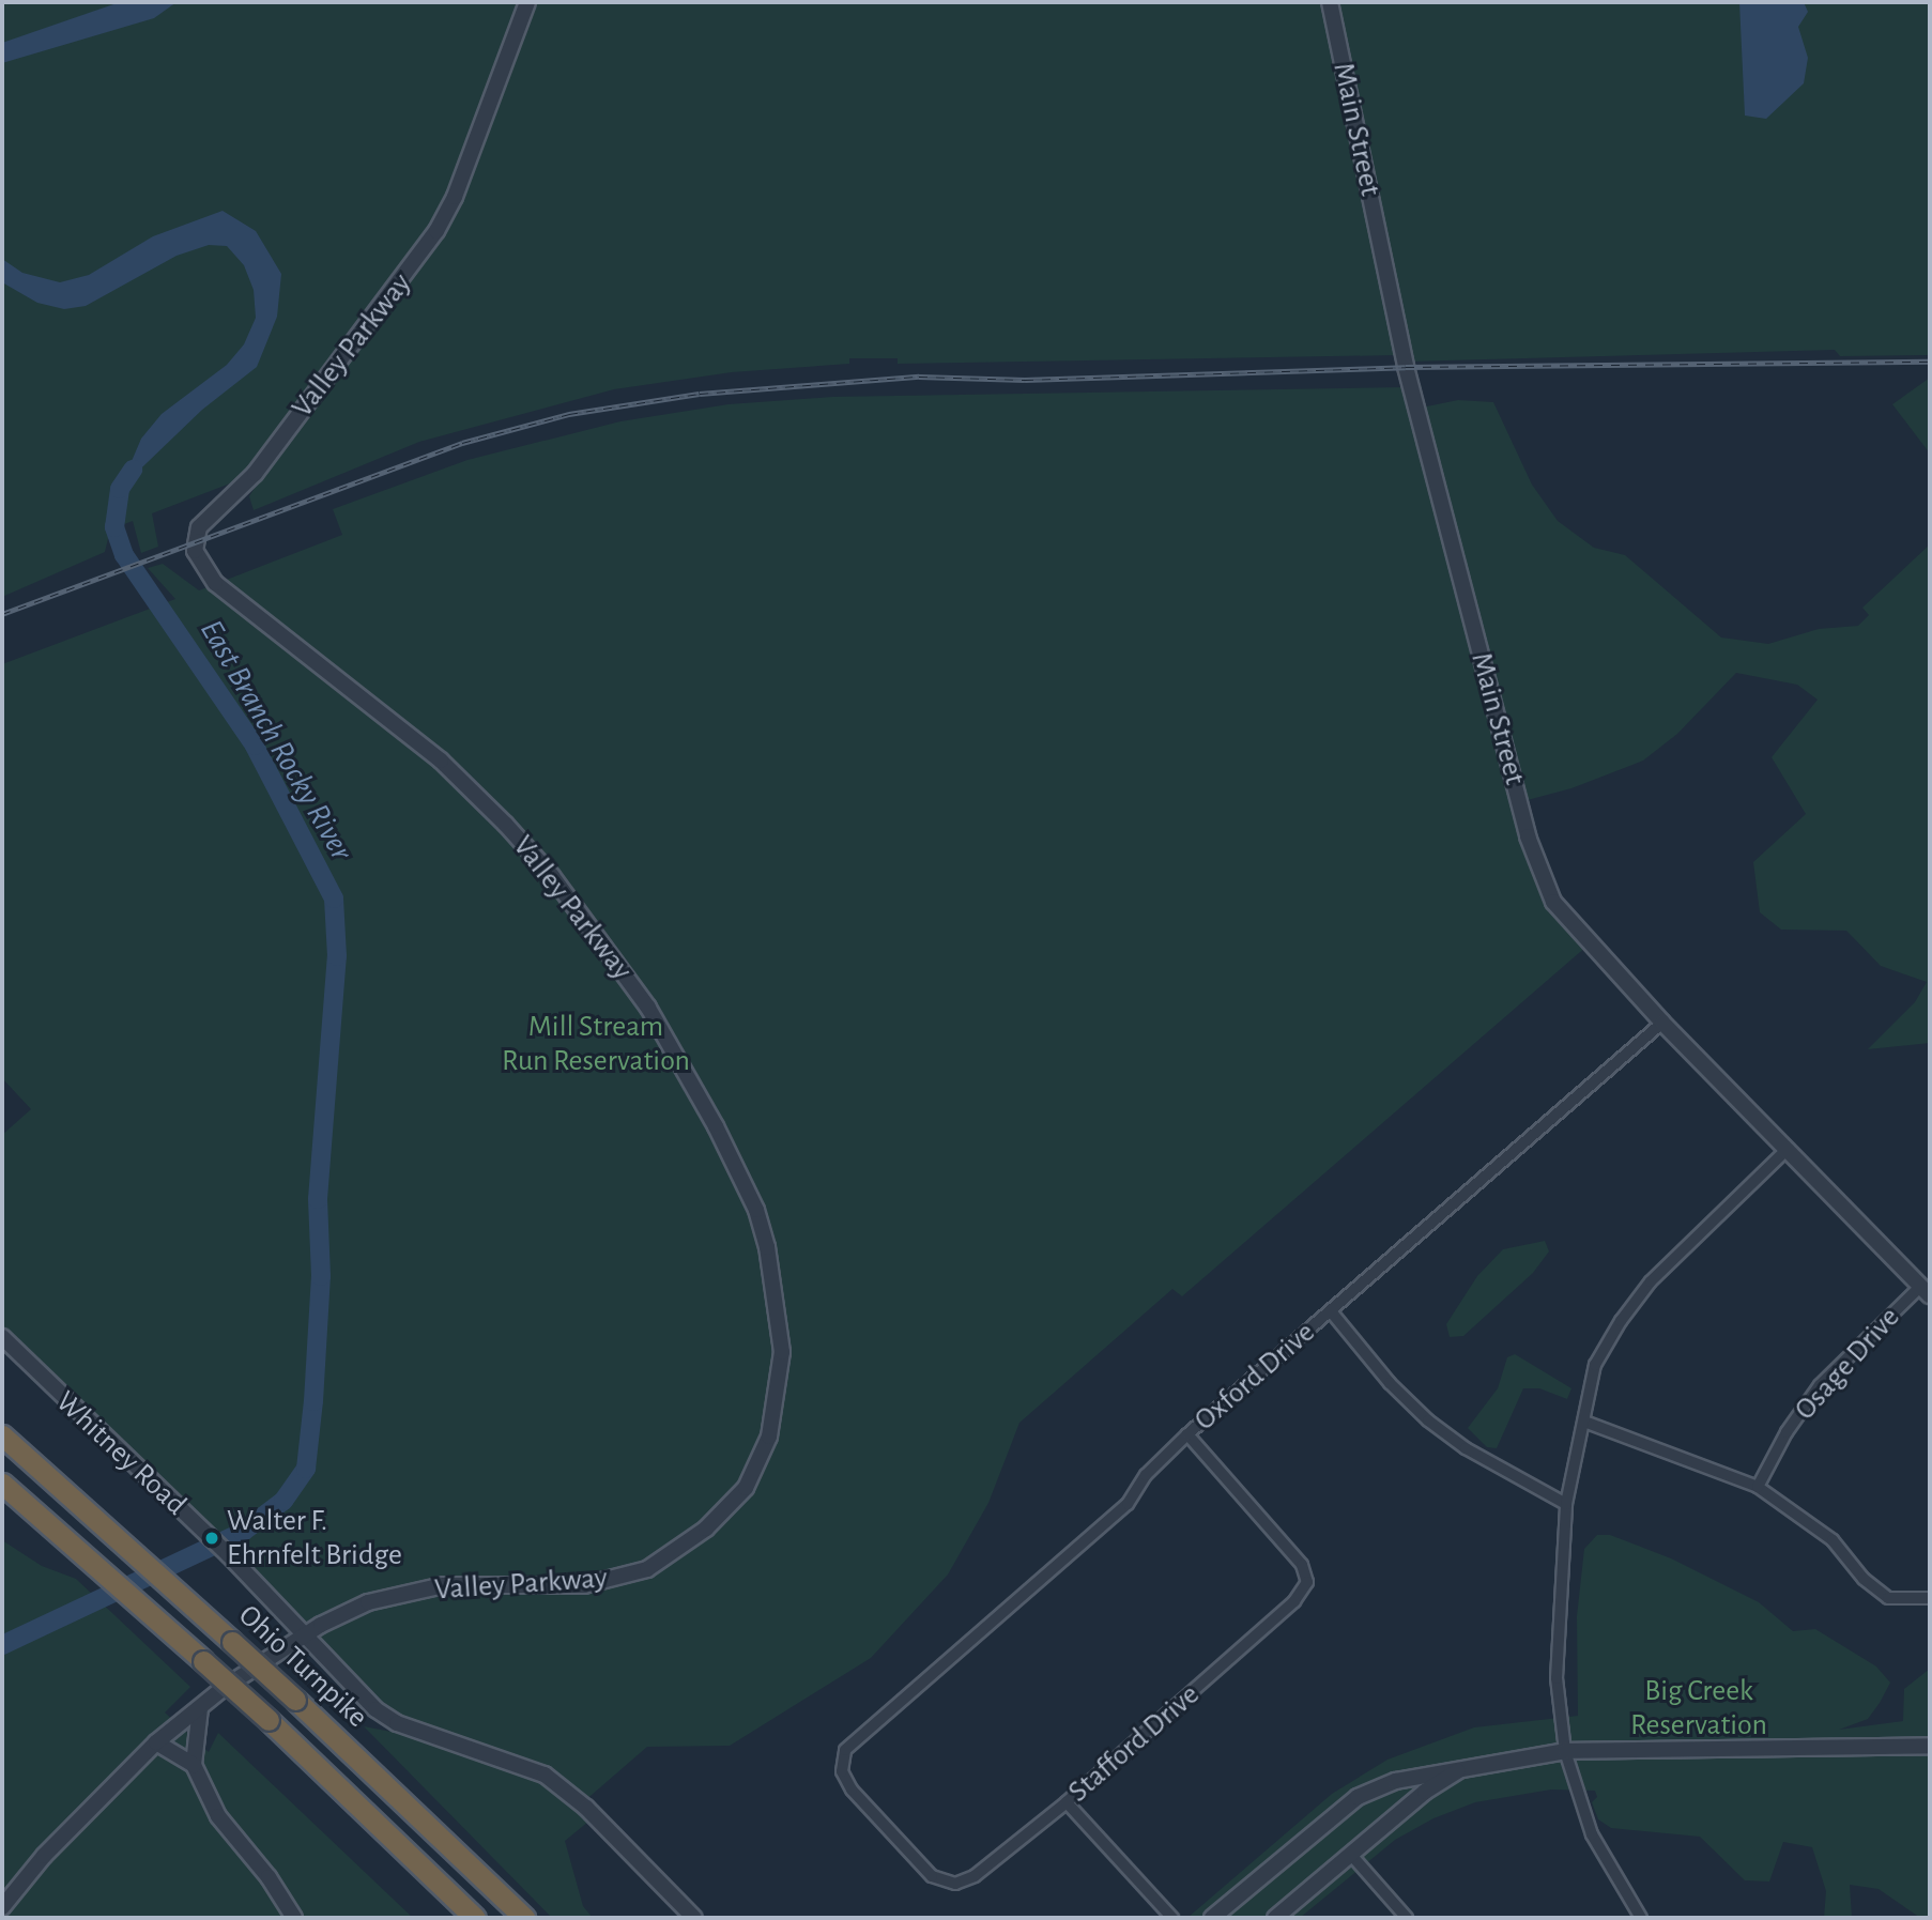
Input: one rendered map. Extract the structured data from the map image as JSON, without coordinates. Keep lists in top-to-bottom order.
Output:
{
  "streets": {
    "highway": ["Ohio Turnpike"],
    "street": [
      "Main Street",
      "Valley Parkway",
      "Osage Drive",
      "Oxford Drive",
      "Whitney Road",
      "Stafford Drive"
    ]
  },
  "crossings": [
    ["Main Street", "Osage Drive"],
    ["Main Street", "Oxford Drive"],
    ["Valley Parkway", "Whitney Road"],
    ["Oxford Drive", "Stafford Drive"]
  ],
  "water": ["East Branch Rocky River"],
  "parks": ["Mill Stream Run Reservation", "Big Creek Reservation"],
  "places": ["Walter F. Ehrnfelt Bridge"]
}
